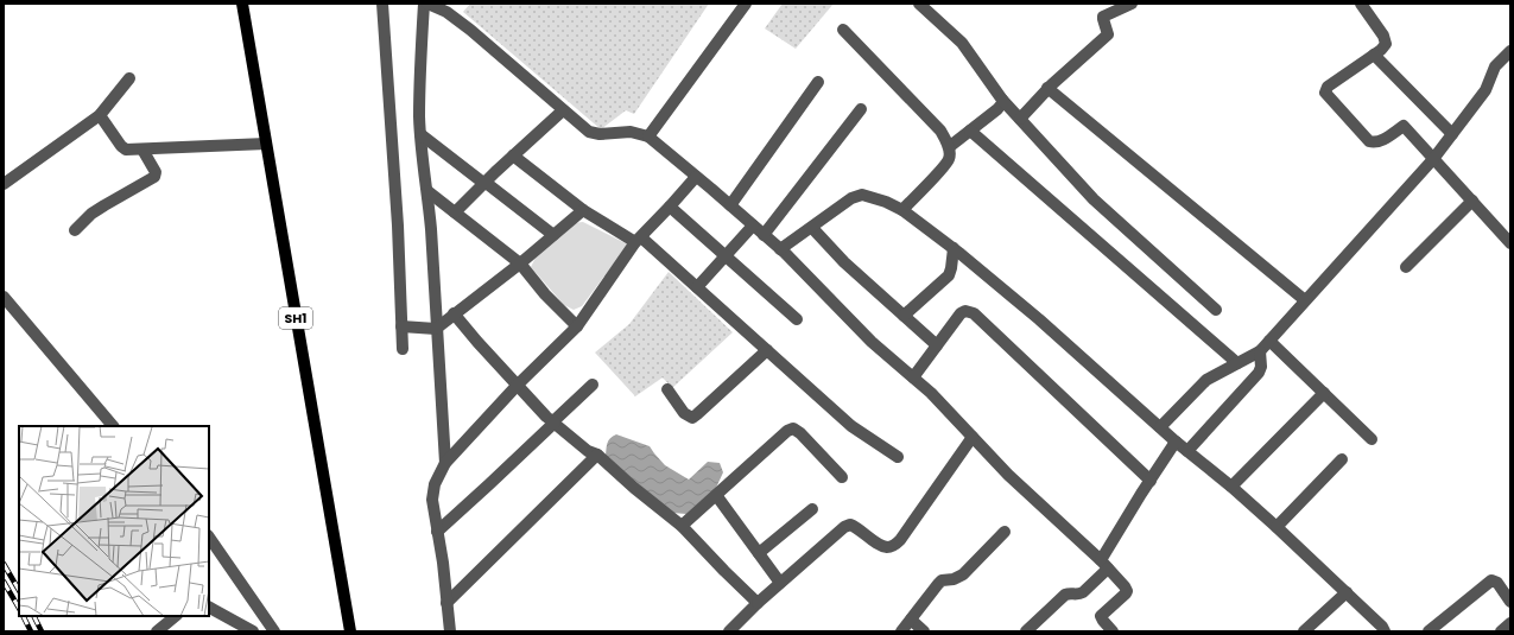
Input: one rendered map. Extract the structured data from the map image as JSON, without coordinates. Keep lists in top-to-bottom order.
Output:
{
  "streets": {
    "main road": ["SH1"]
  }
}
